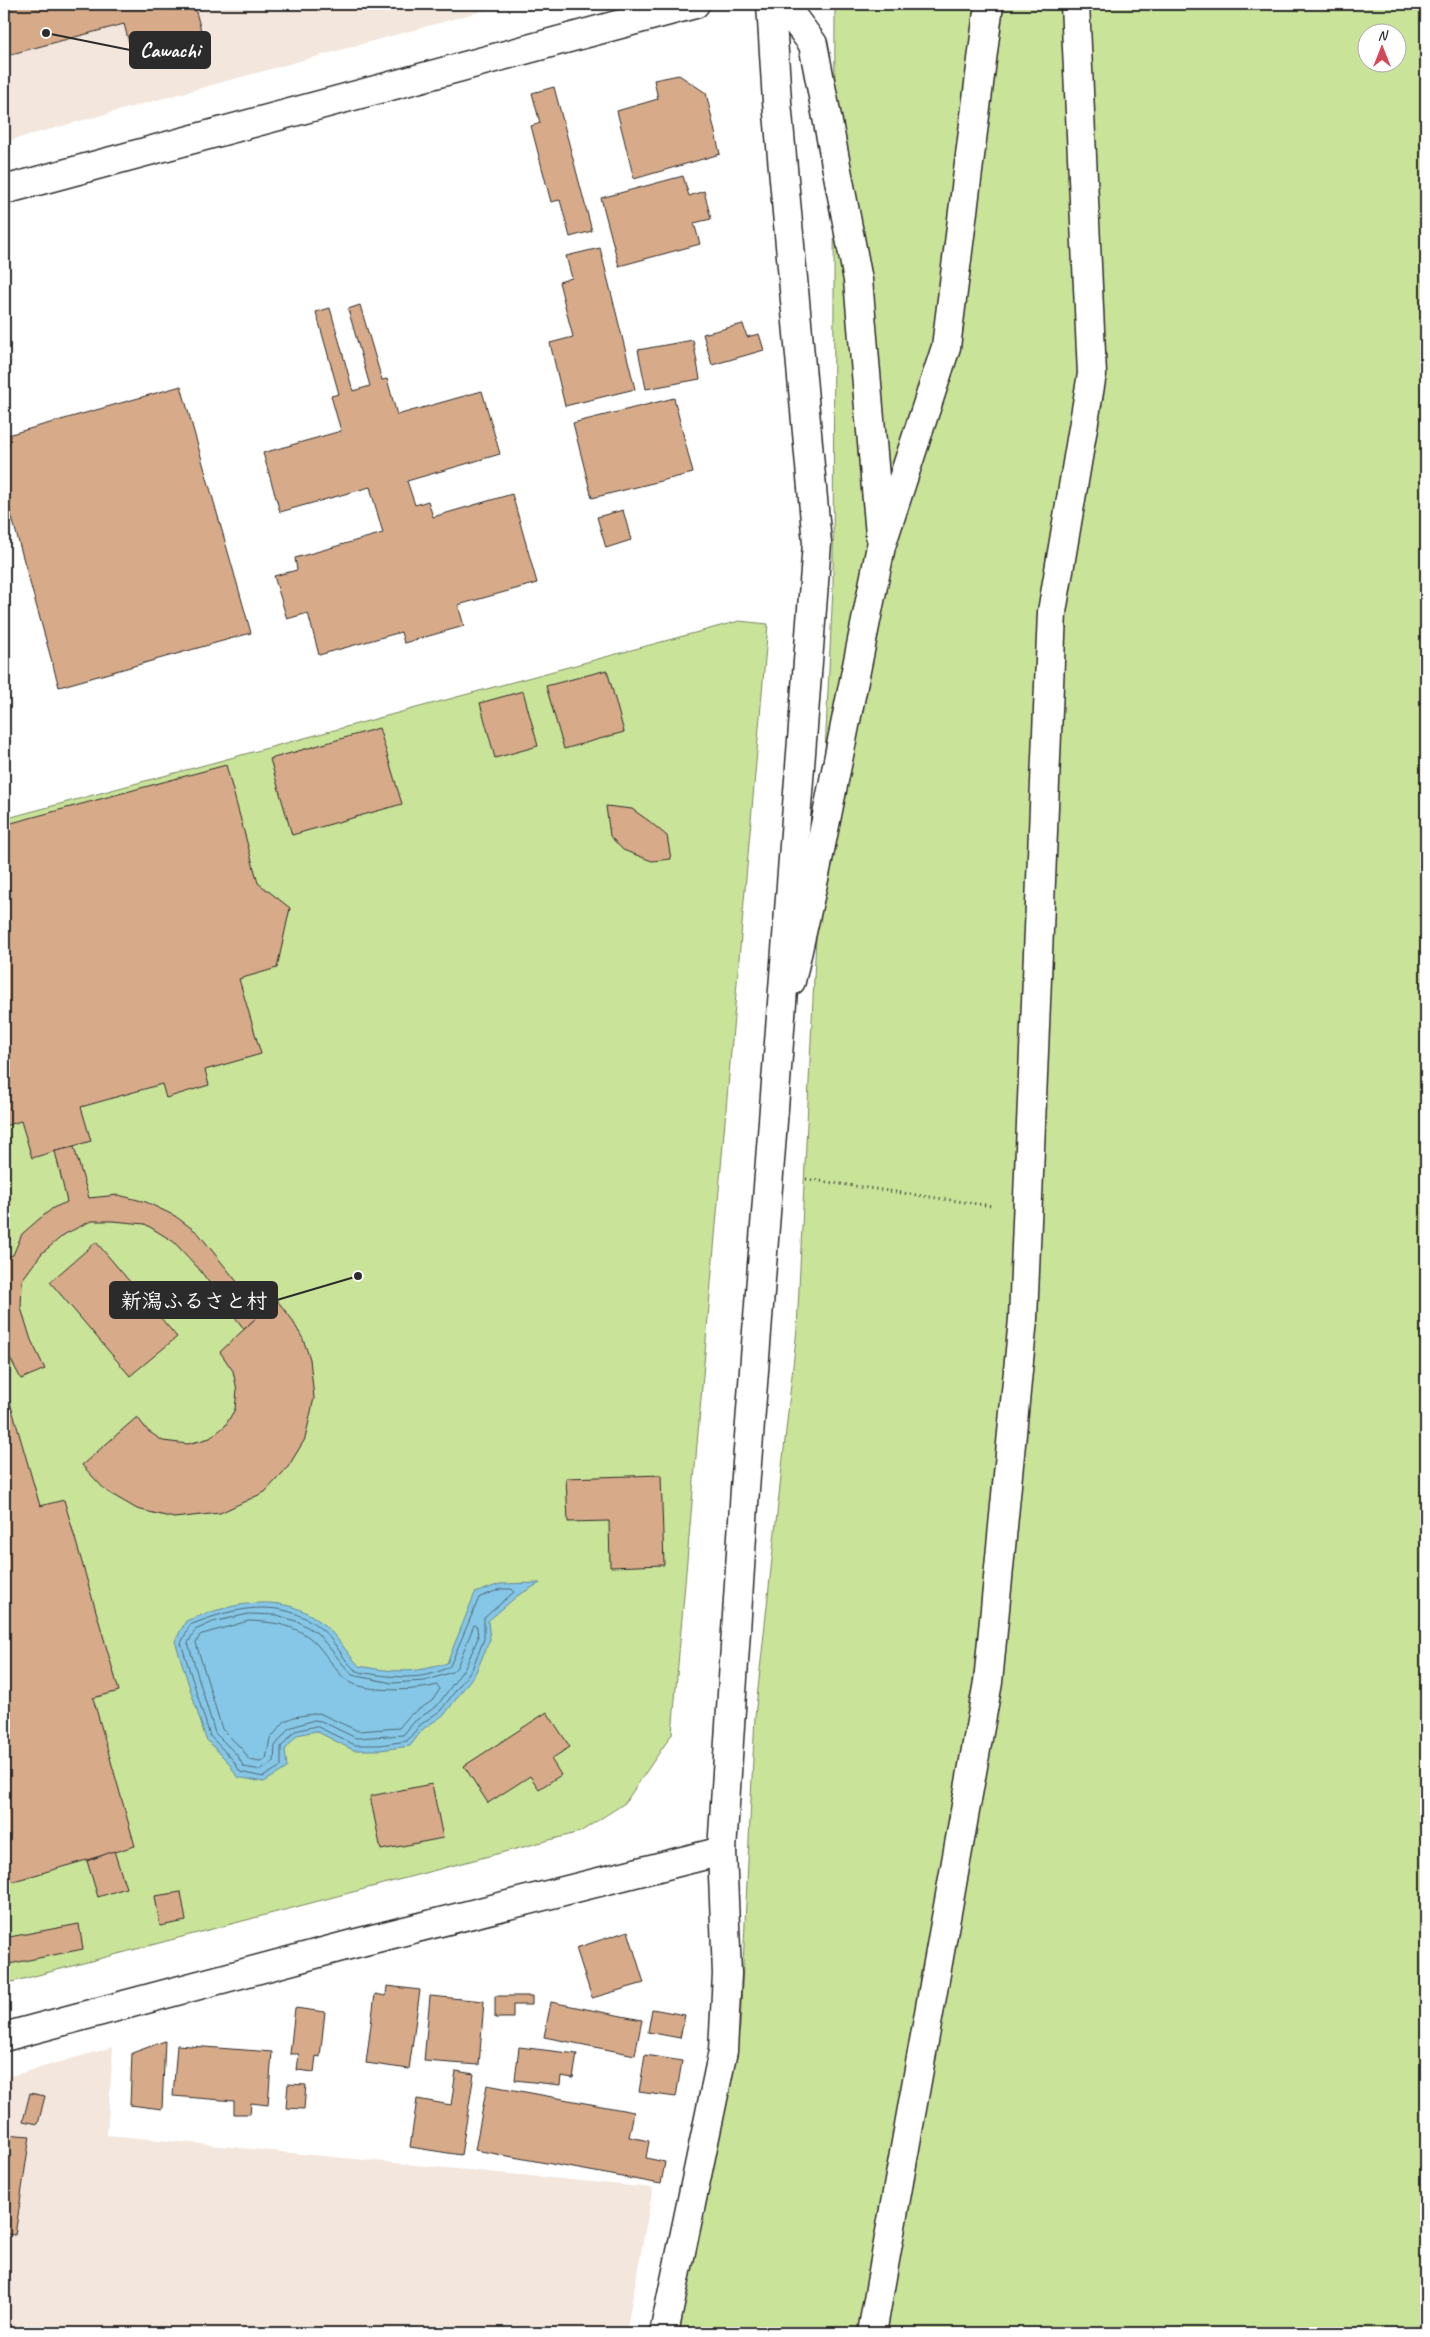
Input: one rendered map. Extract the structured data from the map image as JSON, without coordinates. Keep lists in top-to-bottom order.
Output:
{
  "places": ["Cawachi", "新潟ふるさと村"],
  "north": "top"
}
